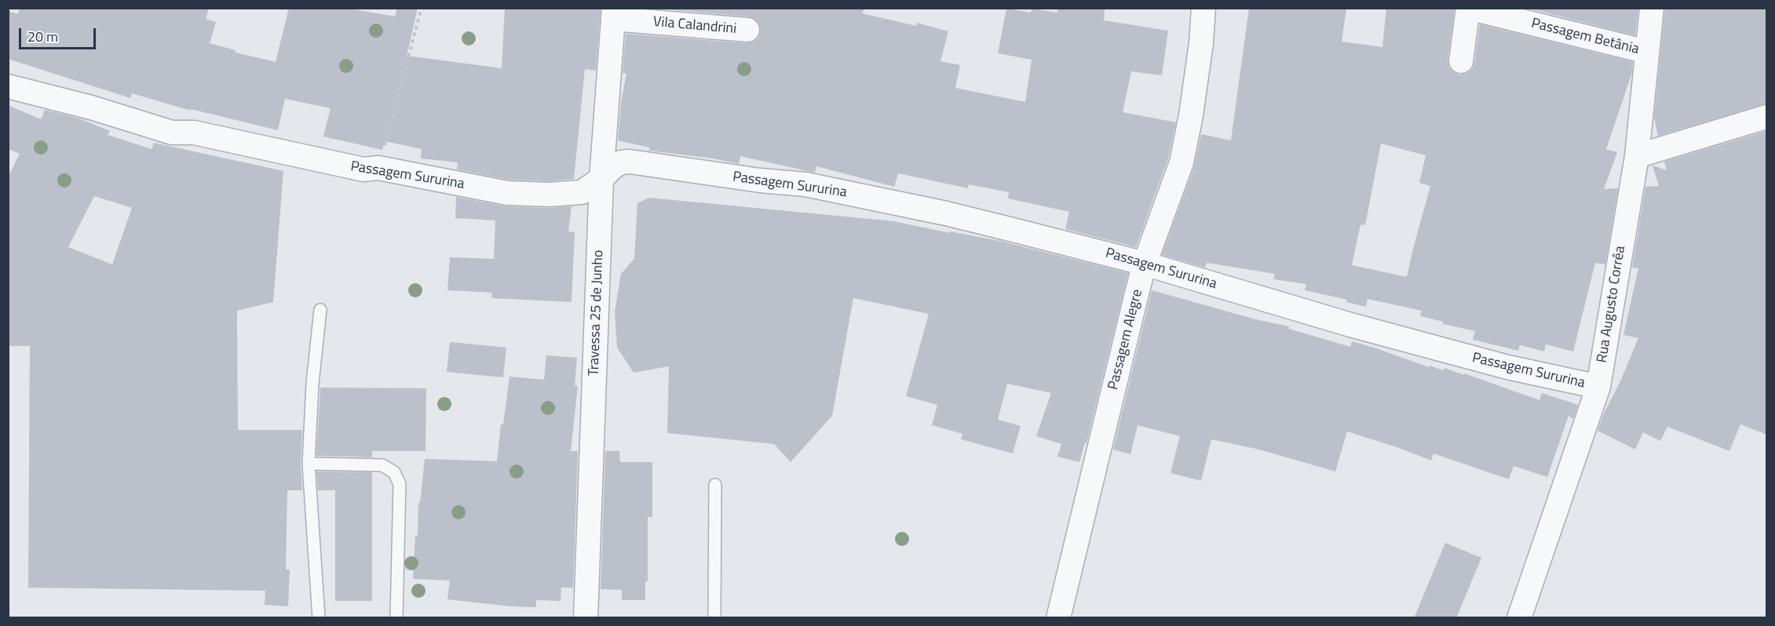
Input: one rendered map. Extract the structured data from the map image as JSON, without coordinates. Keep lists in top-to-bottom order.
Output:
{
  "streets": {
    "street": [
      "Vila Calandrini",
      "Passagem Betânia",
      "Passagem Sururina",
      "Rua Augusto Corrêa",
      "Travessa 25 de Junho",
      "Passagem Alegre"
    ]
  },
  "crossings": [
    ["Vila Calandrini", "Travessa 25 de Junho"],
    ["Passagem Betânia", "Rua Augusto Corrêa"],
    ["Passagem Sururina", "Rua Augusto Corrêa"],
    ["Passagem Sururina", "Travessa 25 de Junho"],
    ["Passagem Sururina", "Passagem Alegre"]
  ],
  "scale_bar": "20 m"
}
